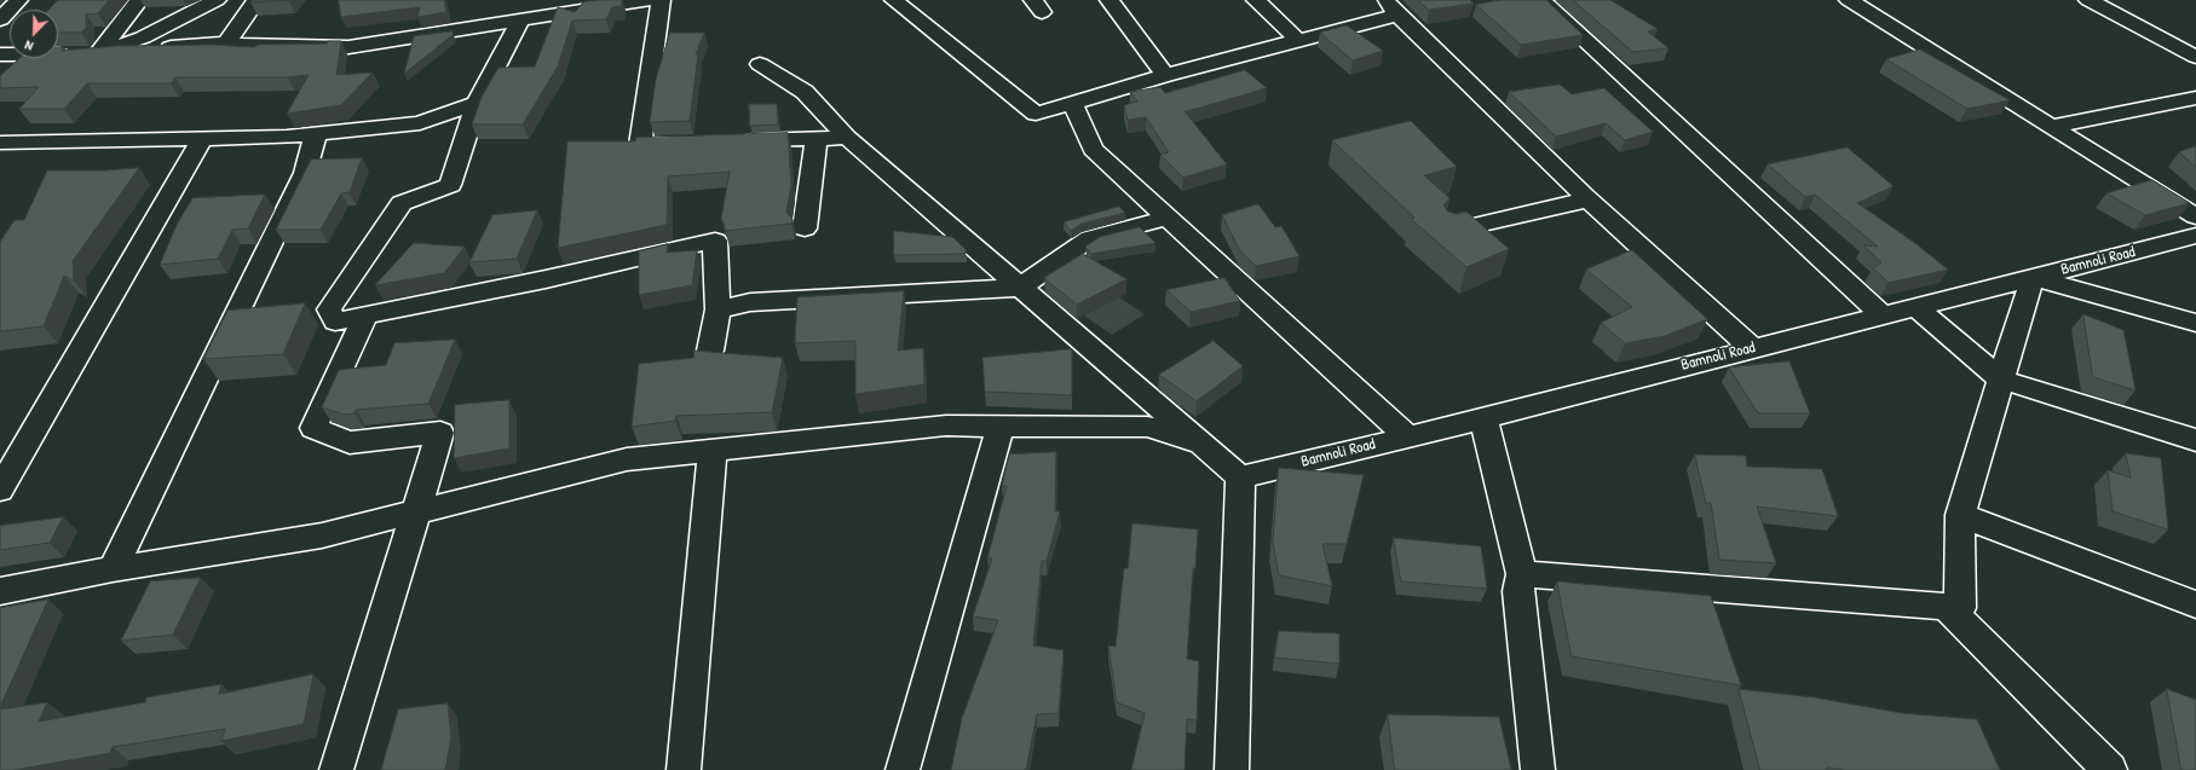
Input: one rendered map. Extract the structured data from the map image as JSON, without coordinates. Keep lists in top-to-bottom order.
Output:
{
  "streets": {
    "street": ["Bamnoli Road"]
  },
  "north": "bottom left"
}
